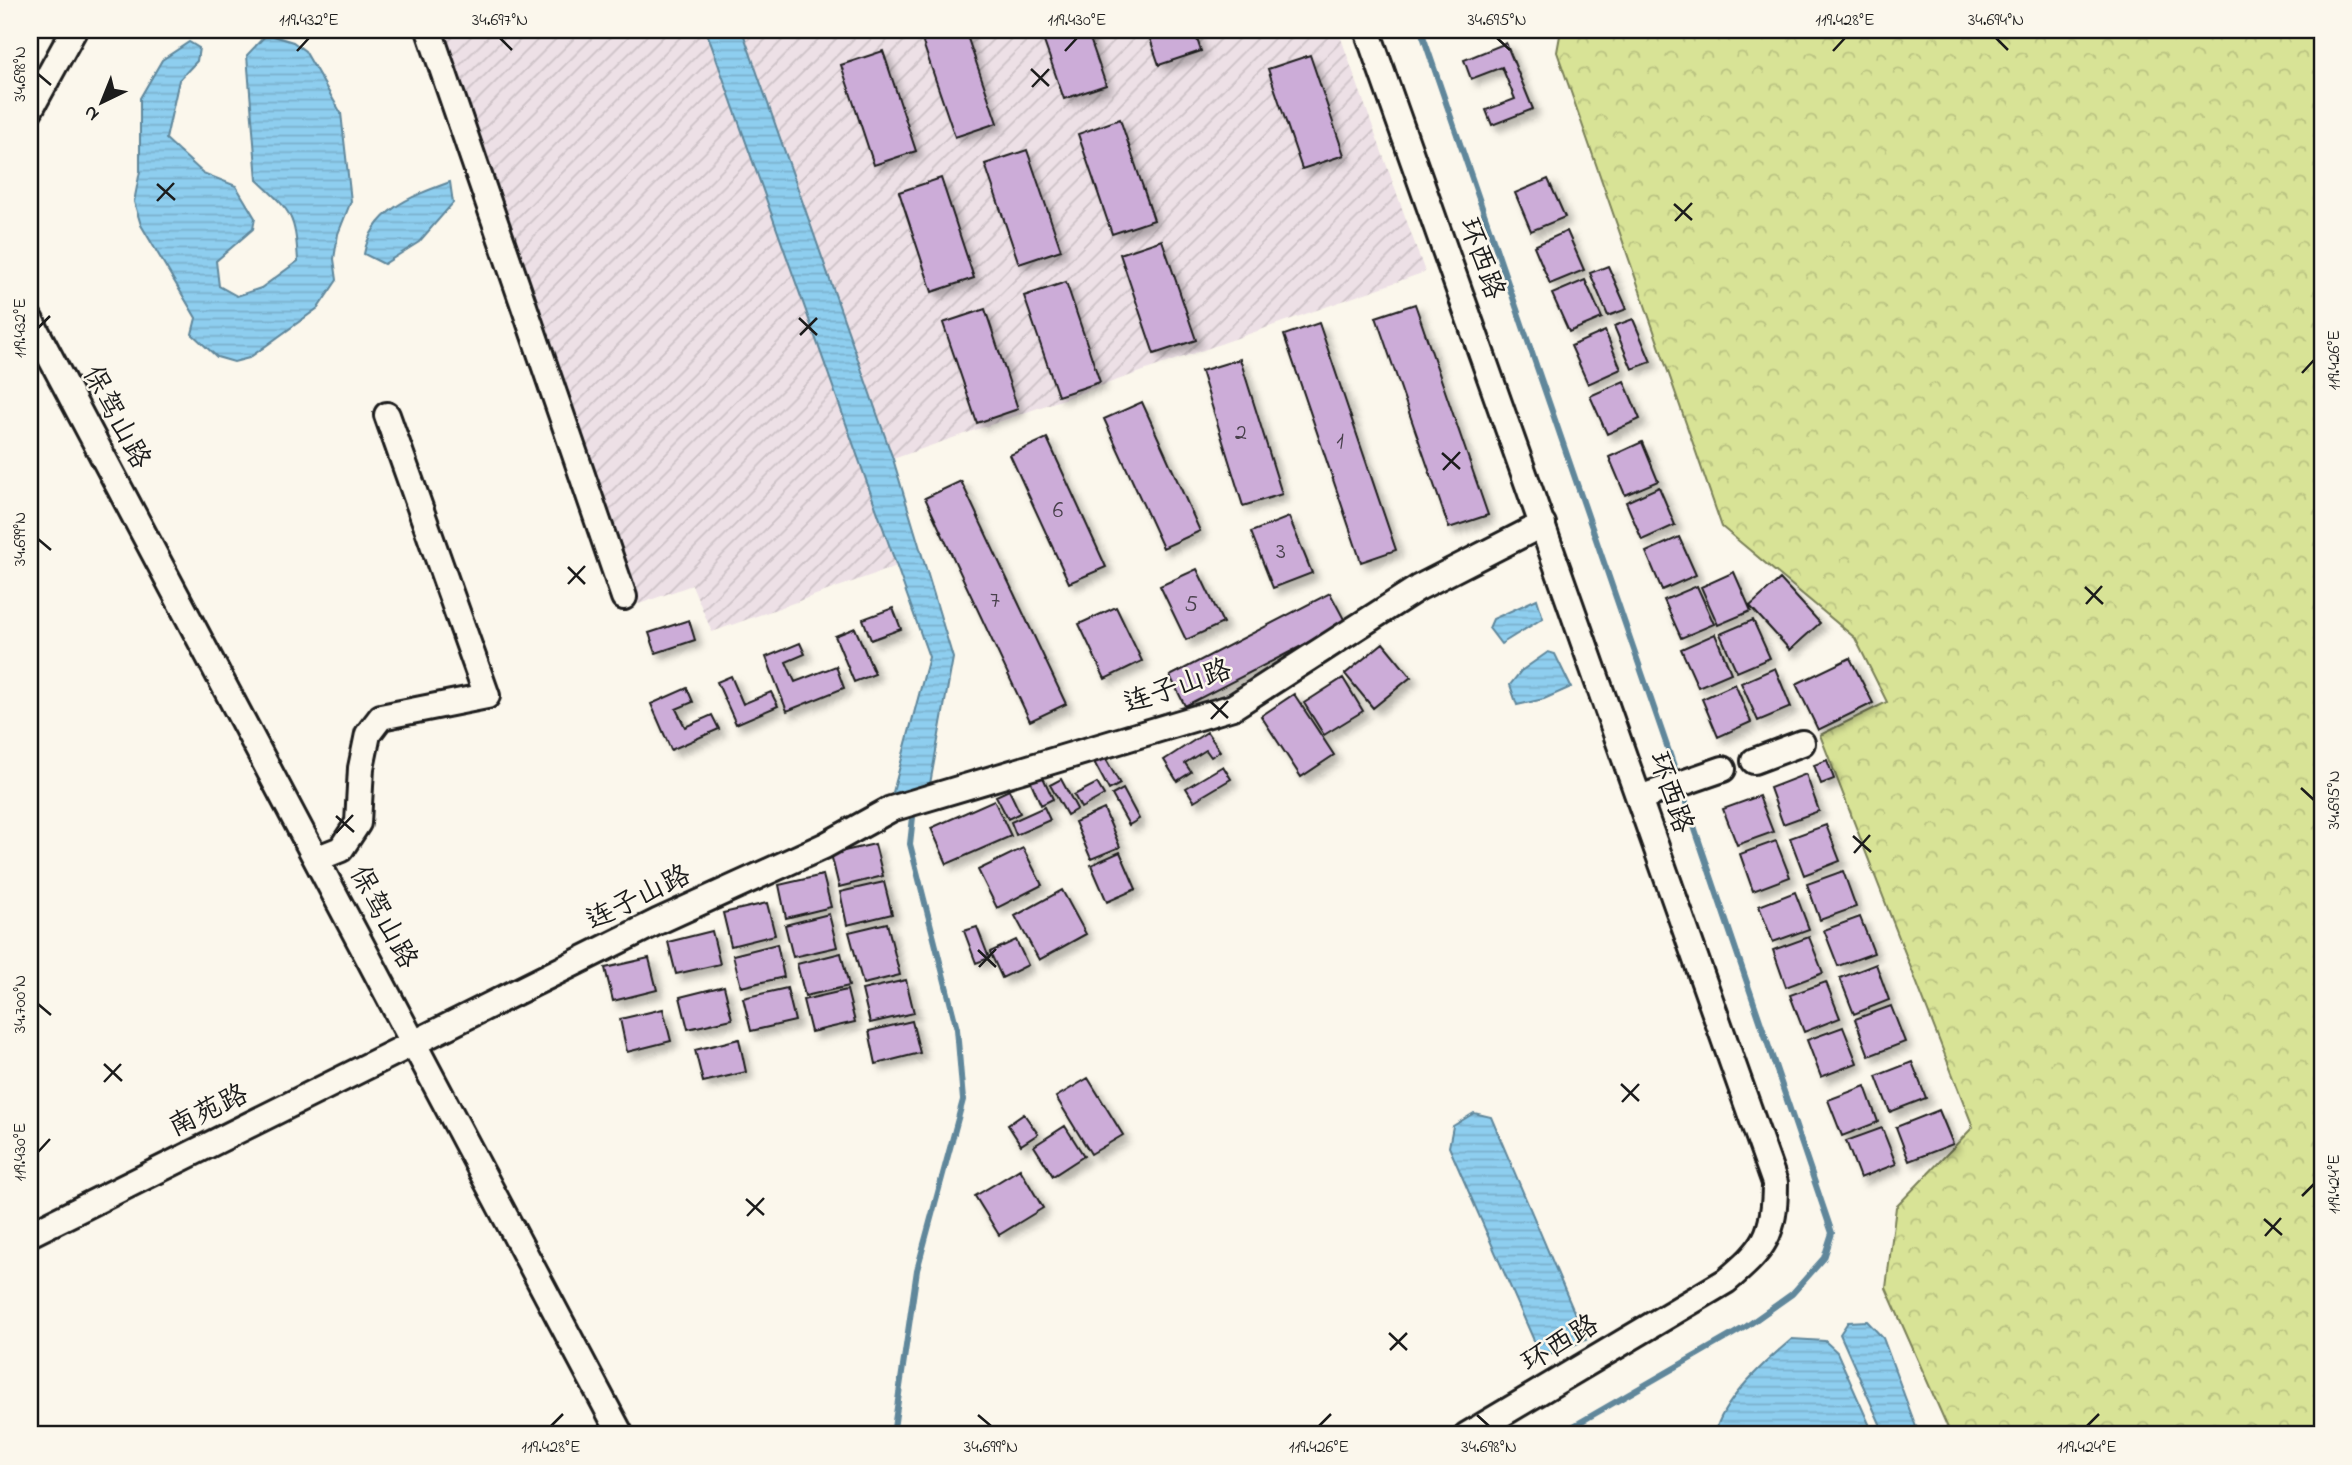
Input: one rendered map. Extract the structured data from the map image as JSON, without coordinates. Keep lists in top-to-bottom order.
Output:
{
  "streets": {
    "street": [
      "环西路",
      "保驾山路",
      "连子山路",
      "南苑路"
    ]
  },
  "crossings": [
    ["环西路", "连子山路"],
    ["保驾山路", "连子山路"],
    ["保驾山路", "南苑路"],
    ["连子山路", "南苑路"]
  ],
  "house_numbers": [
    "2",
    "1",
    "6",
    "3",
    "7",
    "5"
  ],
  "north": "bottom left",
  "coordinates": [
    "119.432°E",
    "34.697°N",
    "119.430°E",
    "34.695°N",
    "119.428°E",
    "34.694°N",
    "34.698°N",
    "119.426°E",
    "34.699°N",
    "34.700°N",
    "119.424°E"
  ]
}
